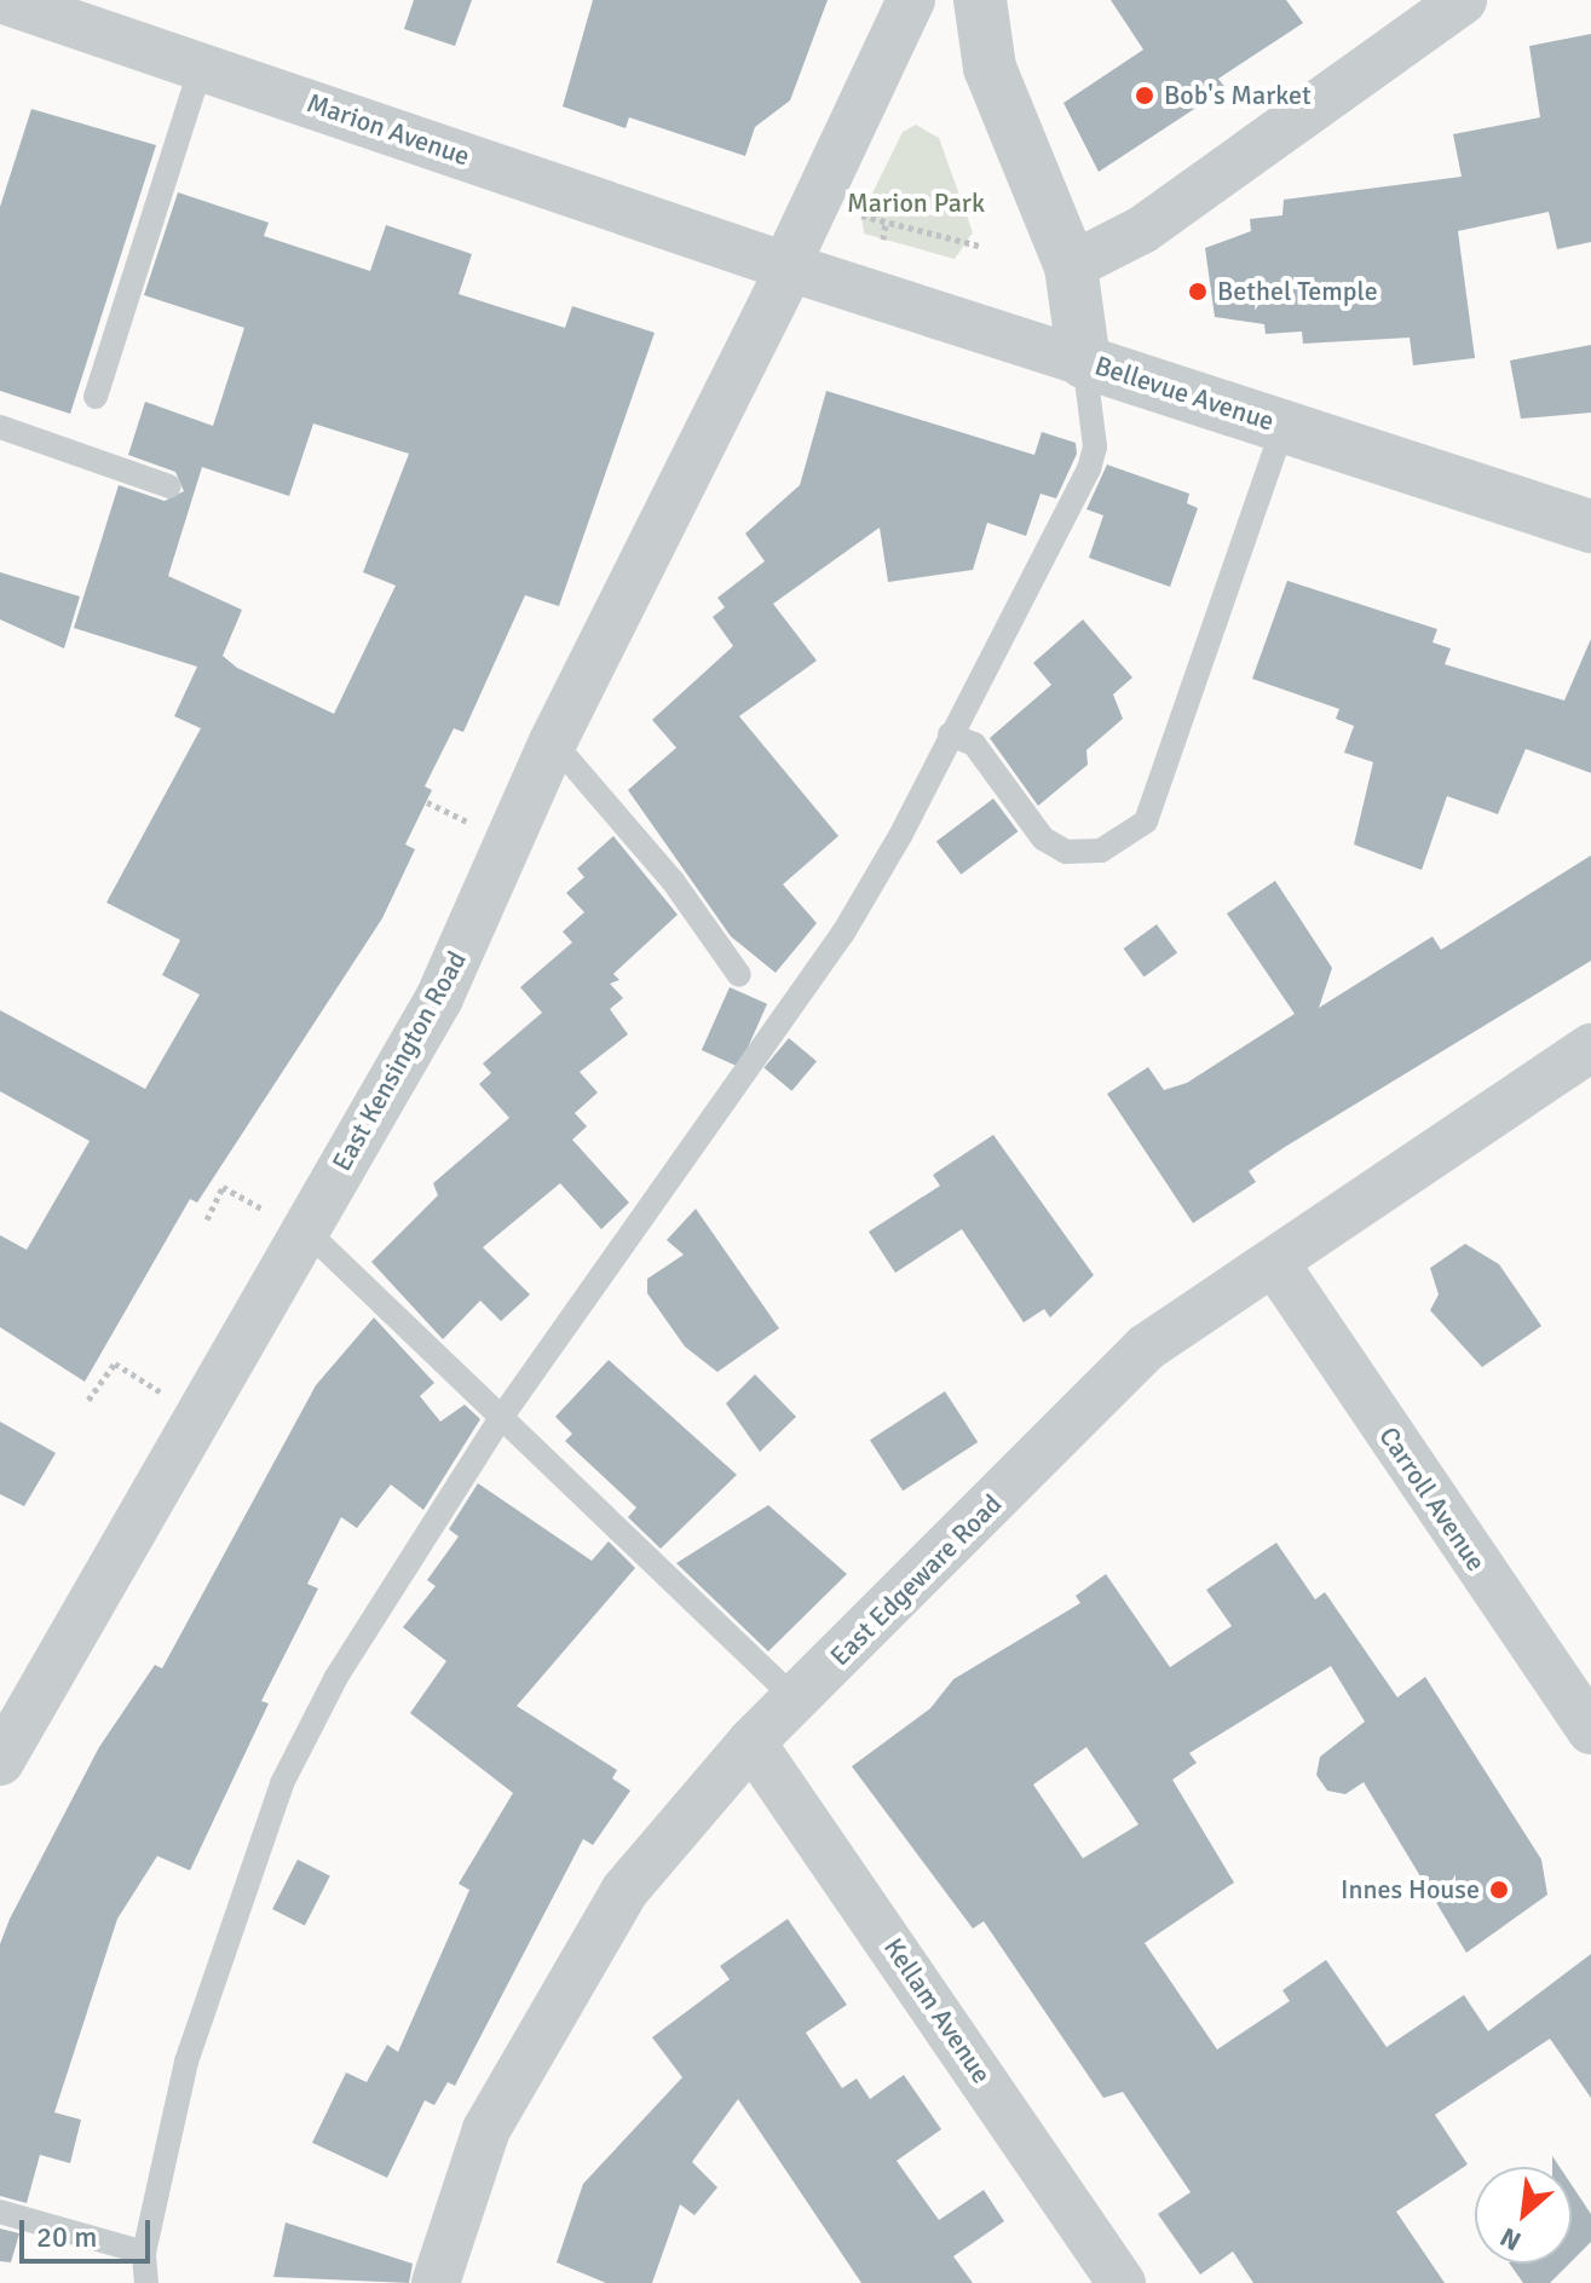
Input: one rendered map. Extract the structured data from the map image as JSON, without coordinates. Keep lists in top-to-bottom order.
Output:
{
  "streets": {
    "street": [
      "Marion Avenue",
      "Bellevue Avenue",
      "East Kensington Road",
      "Carroll Avenue",
      "East Edgeware Road",
      "Kellam Avenue"
    ]
  },
  "crossings": [
    ["Marion Avenue", "Bellevue Avenue"],
    ["Marion Avenue", "East Kensington Road"],
    ["Carroll Avenue", "East Edgeware Road"],
    ["East Edgeware Road", "Kellam Avenue"]
  ],
  "parks": ["Marion Park"],
  "places": ["Bob's Market", "Bethel Temple", "Innes House"],
  "scale_bar": "20 m",
  "north": "bottom left"
}
